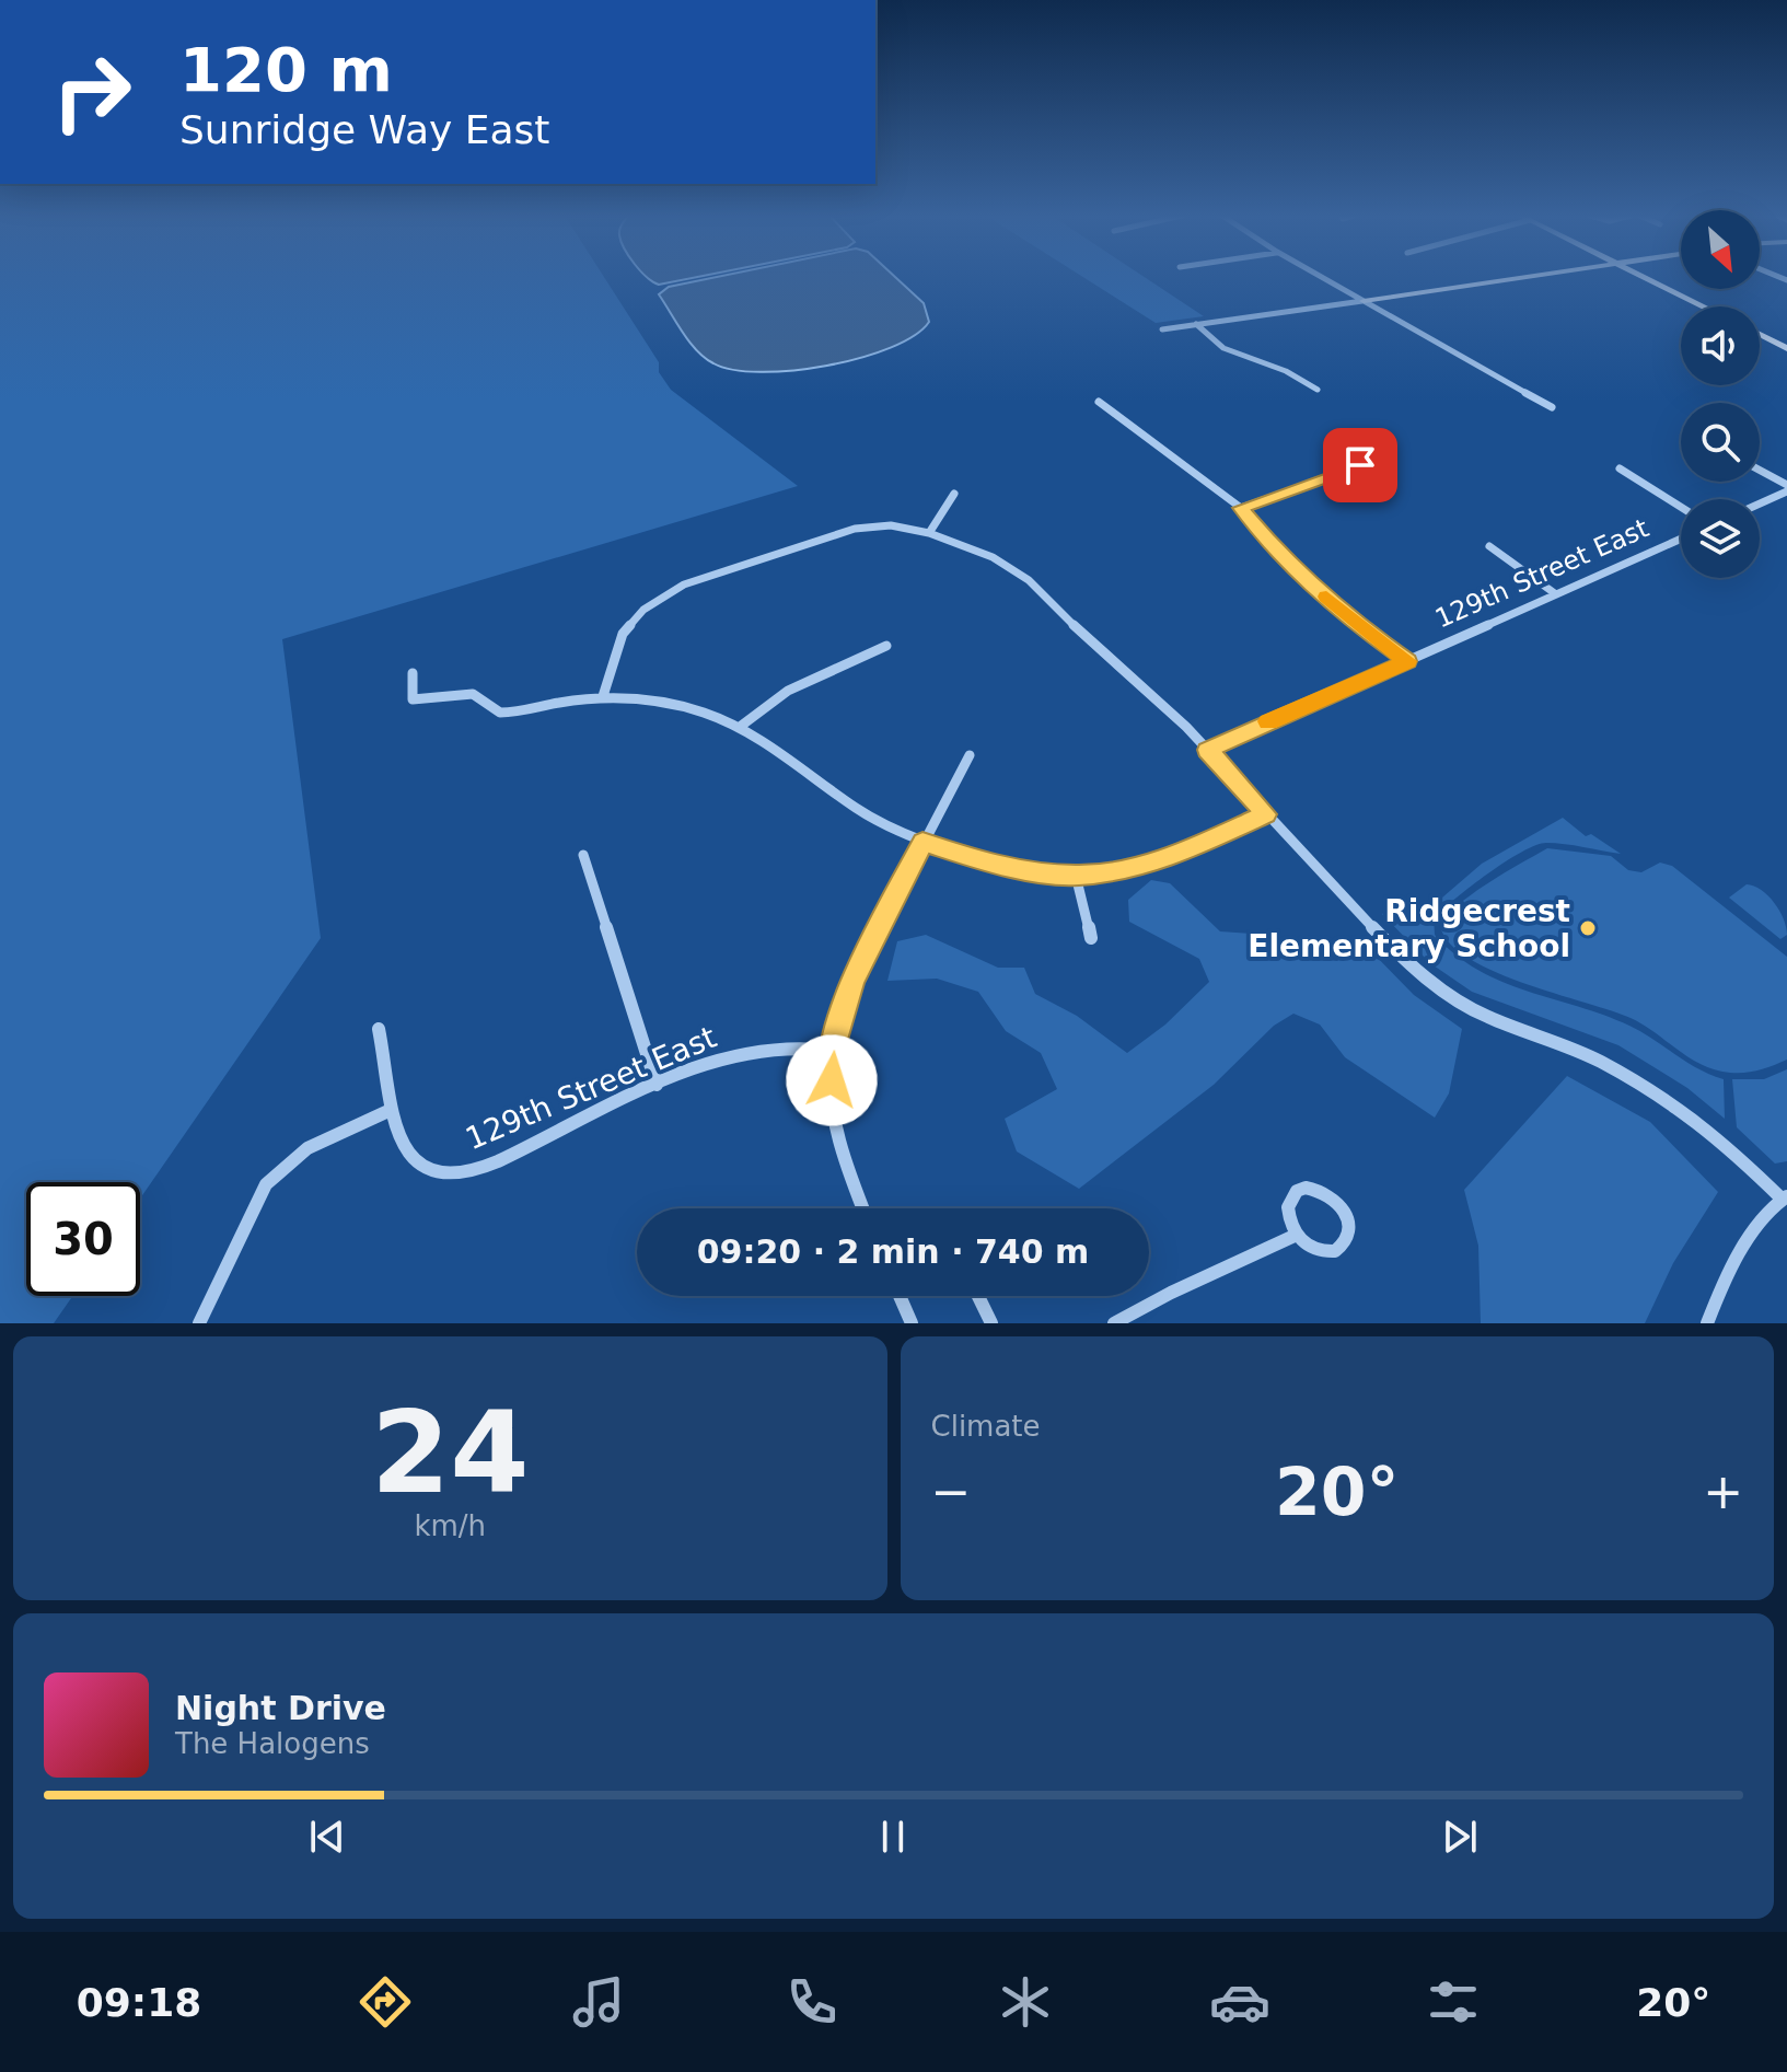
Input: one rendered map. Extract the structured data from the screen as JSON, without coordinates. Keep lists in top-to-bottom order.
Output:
{
  "streets": {
    "street": ["129th Street East"]
  },
  "places": ["Ridgecrest Elementary School"],
  "north": "bottom right",
  "page": {
    "turn": ["120 m", "Sunridge Way East"],
    "limit": "30",
    "trip": "09:20 · 2 min · 740 m",
    "tile": [
      ["24", "km/h"],
      "Climate"
    ],
    "heat": ["−", "20°", "+"],
    "song": ["Night Drive", "The Halogens"],
    "tabs": ["09:18", "20°"]
  }
}
